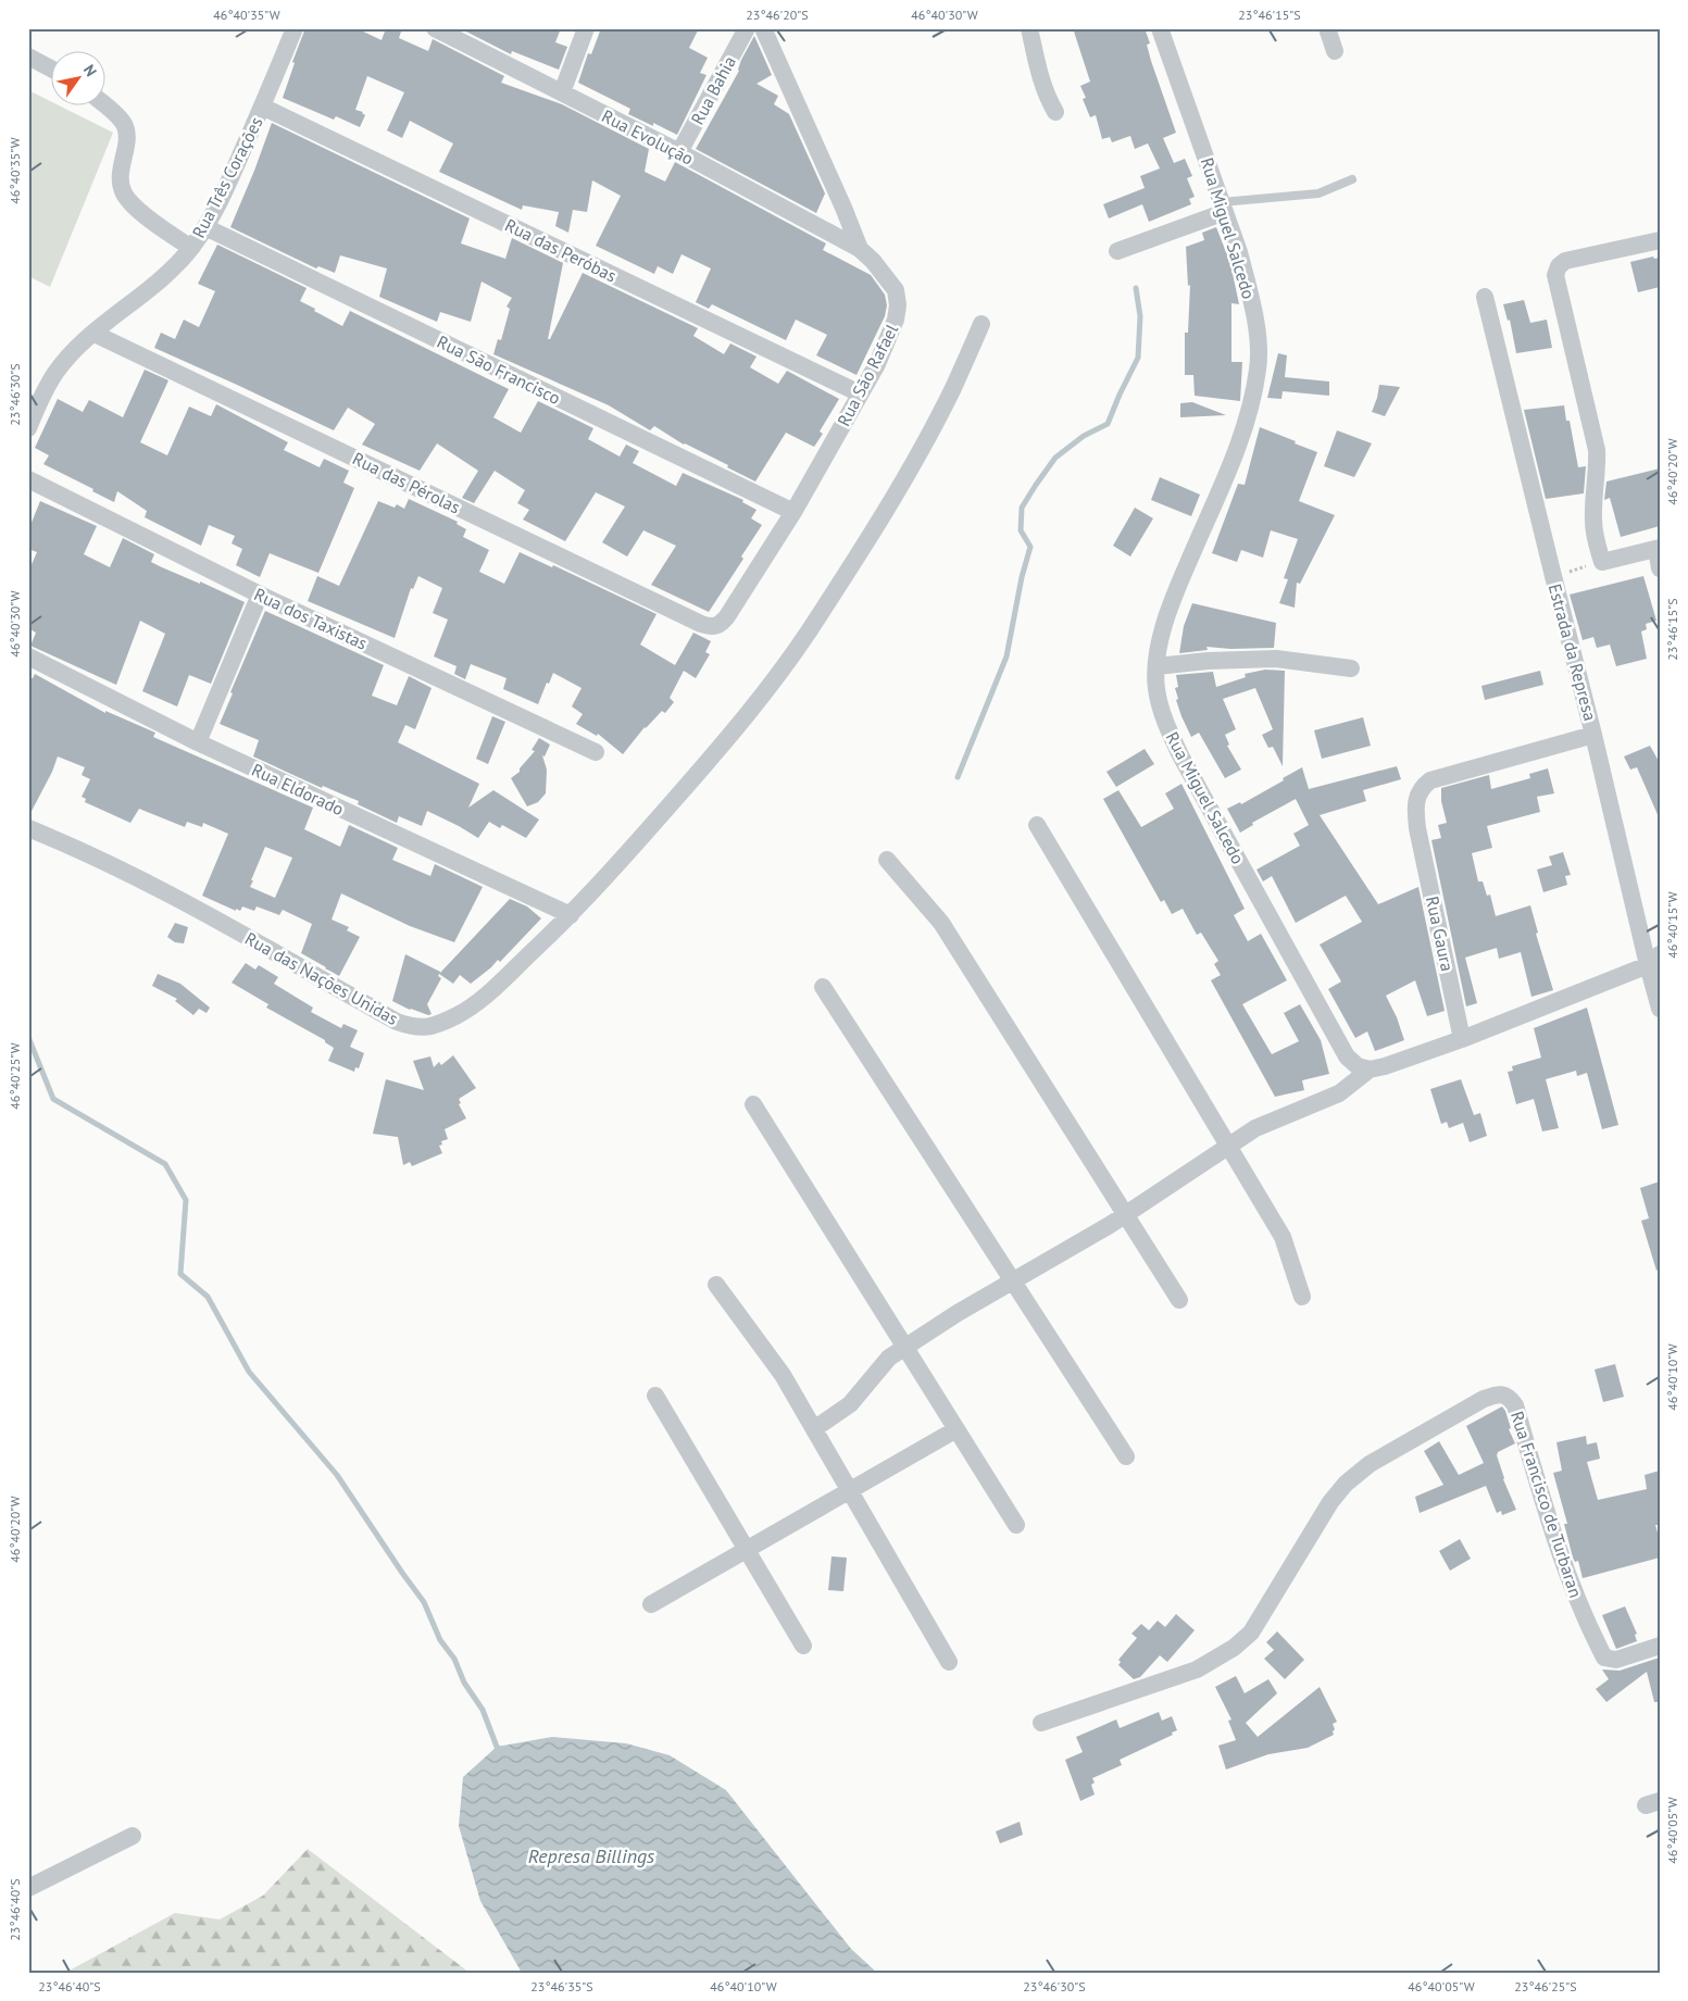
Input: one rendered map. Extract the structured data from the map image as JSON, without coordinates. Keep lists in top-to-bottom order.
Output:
{
  "streets": {
    "street": [
      "Rua Bahia",
      "Rua Evolução",
      "Rua Três Corações",
      "Rua Miguel Salcedo",
      "Rua das Peróbas",
      "Rua São Francisco",
      "Rua São Rafael",
      "Rua das Pérolas",
      "Rua dos Taxistas",
      "Estrada da Represa",
      "Rua Eldorado",
      "Rua Gaura",
      "Rua das Nações Unidas",
      "Rua Francisco de Turbaran"
    ]
  },
  "crossings": [
    ["Rua Bahia", "Rua Evolução"],
    ["Rua Evolução", "Rua São Rafael"],
    ["Rua Três Corações", "Rua das Peróbas"],
    ["Rua Três Corações", "Rua São Francisco"],
    ["Rua Três Corações", "Rua das Pérolas"],
    ["Rua das Peróbas", "Rua São Rafael"],
    ["Rua São Francisco", "Rua São Rafael"],
    ["Rua São Rafael", "Rua das Pérolas"],
    ["Estrada da Represa", "Rua Gaura"],
    ["Rua Eldorado", "Rua das Nações Unidas"]
  ],
  "water": ["Represa Billings"],
  "north": "top right",
  "coordinates": [
    "46°40'35\"W",
    "23°46'20\"S",
    "46°40'30\"W",
    "23°46'15\"S",
    "23°46'30\"S",
    "46°40'20\"W",
    "46°40'15\"W",
    "46°40'25\"W",
    "46°40'10\"W",
    "46°40'05\"W",
    "23°46'40\"S",
    "23°46'35\"S",
    "23°46'25\"S"
  ]
}
